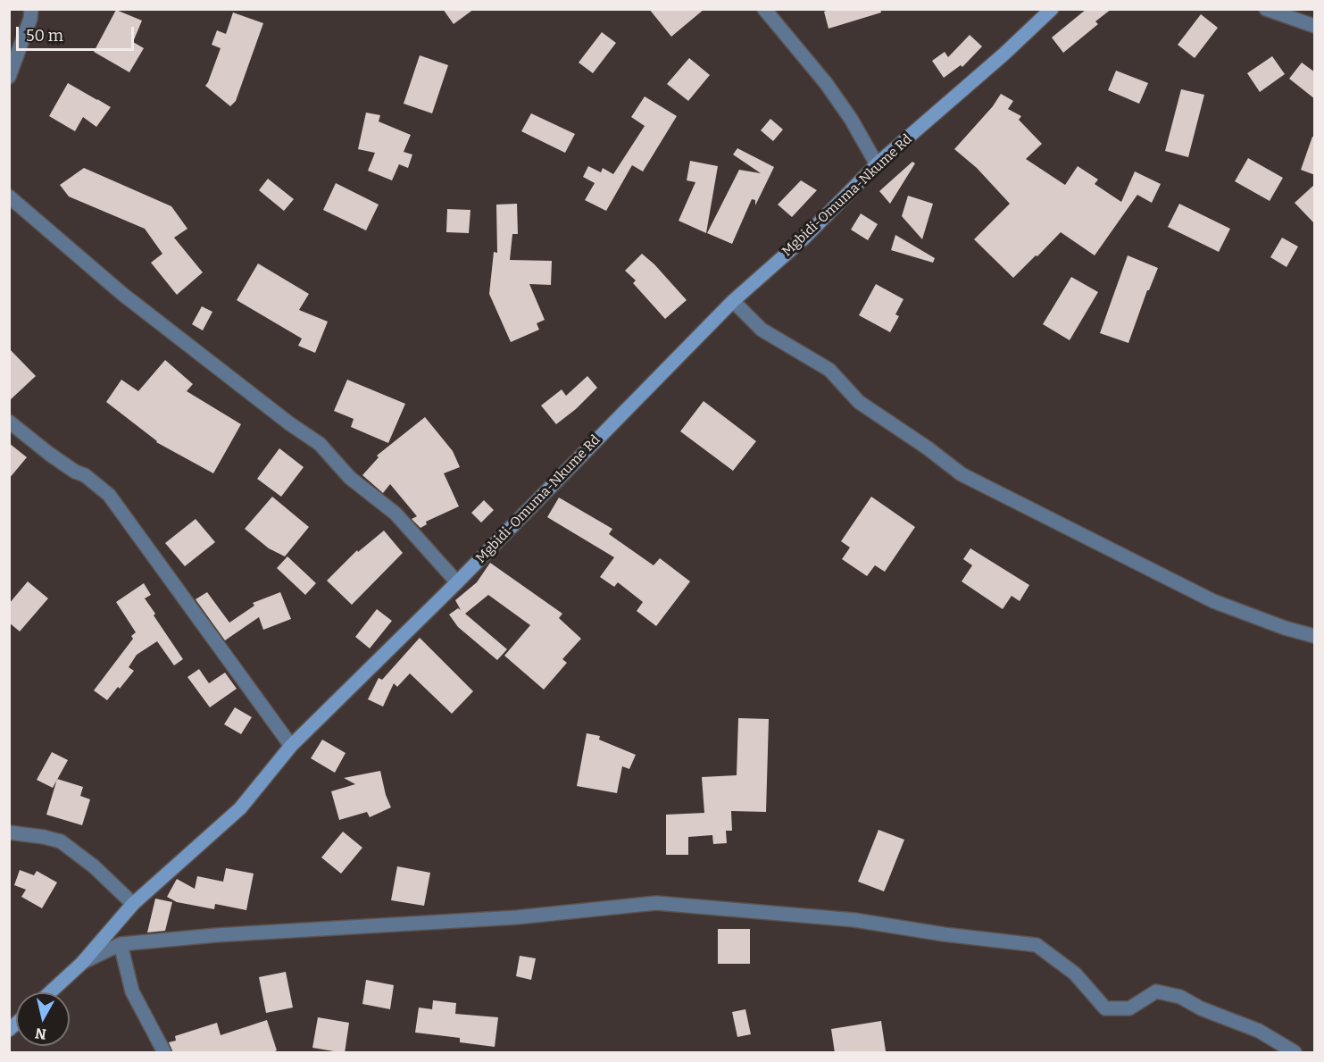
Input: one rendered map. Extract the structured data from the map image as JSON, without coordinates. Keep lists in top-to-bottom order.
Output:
{
  "streets": {
    "street": ["Mgbidi-Omuma-Nkume Rd"]
  },
  "scale_bar": "50 m",
  "north": "bottom"
}
